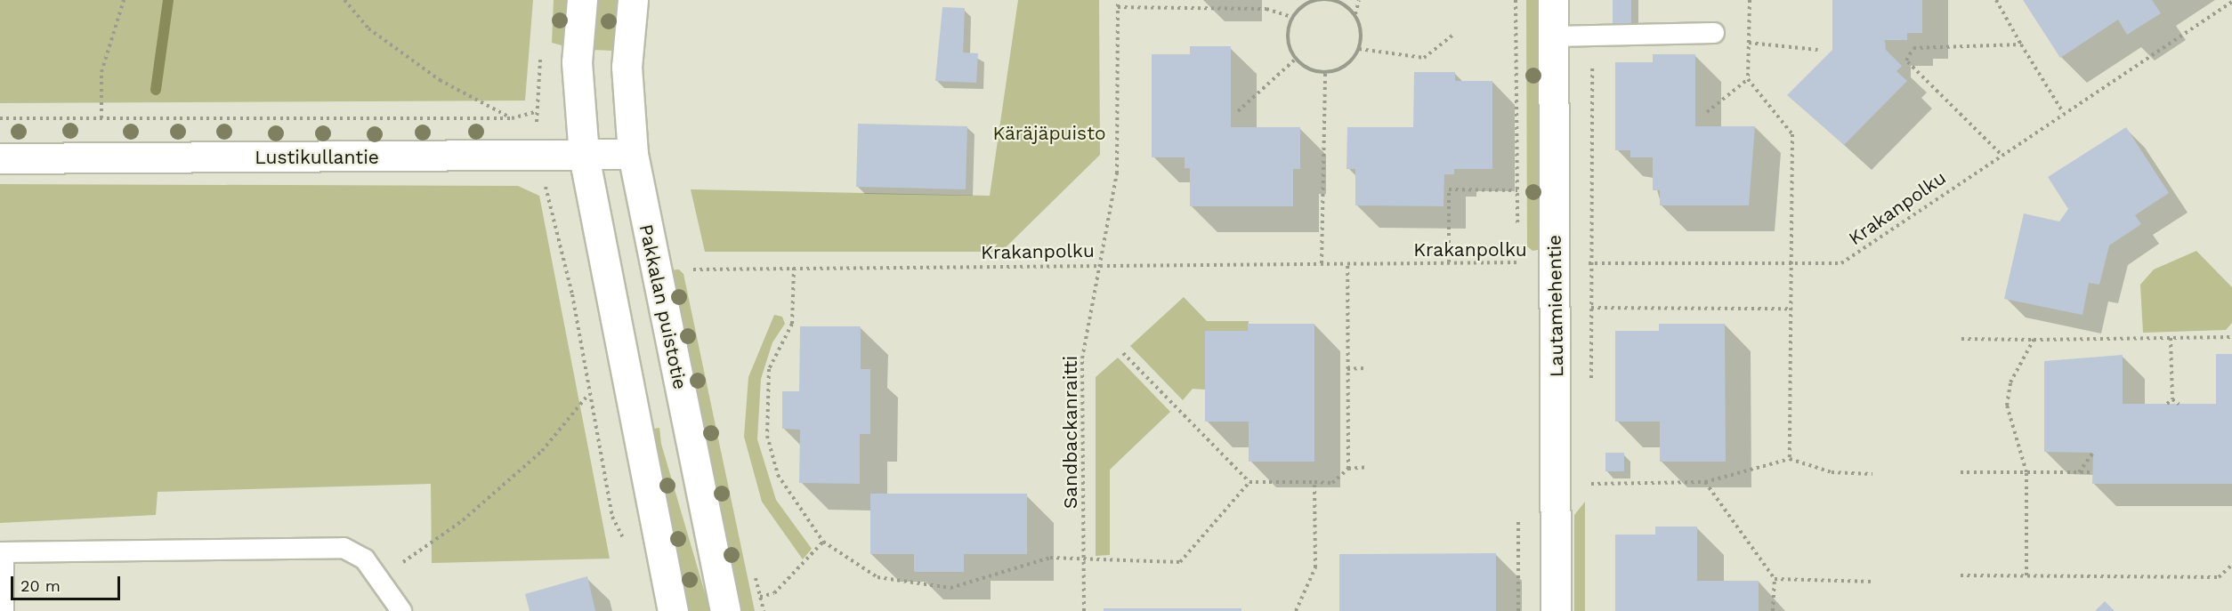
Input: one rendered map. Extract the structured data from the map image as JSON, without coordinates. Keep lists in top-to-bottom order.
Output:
{
  "streets": {
    "street": ["Lustikullantie", "Lautamiehentie", "Pakkalan puistotie"],
    "path": ["Krakanpolku", "Sandbackanraitti"]
  },
  "crossings": [
    ["Lustikullantie", "Pakkalan puistotie"],
    ["Krakanpolku", "Lautamiehentie"],
    ["Krakanpolku", "Sandbackanraitti"]
  ],
  "parks": ["Käräjäpuisto"],
  "scale_bar": "20 m"
}
